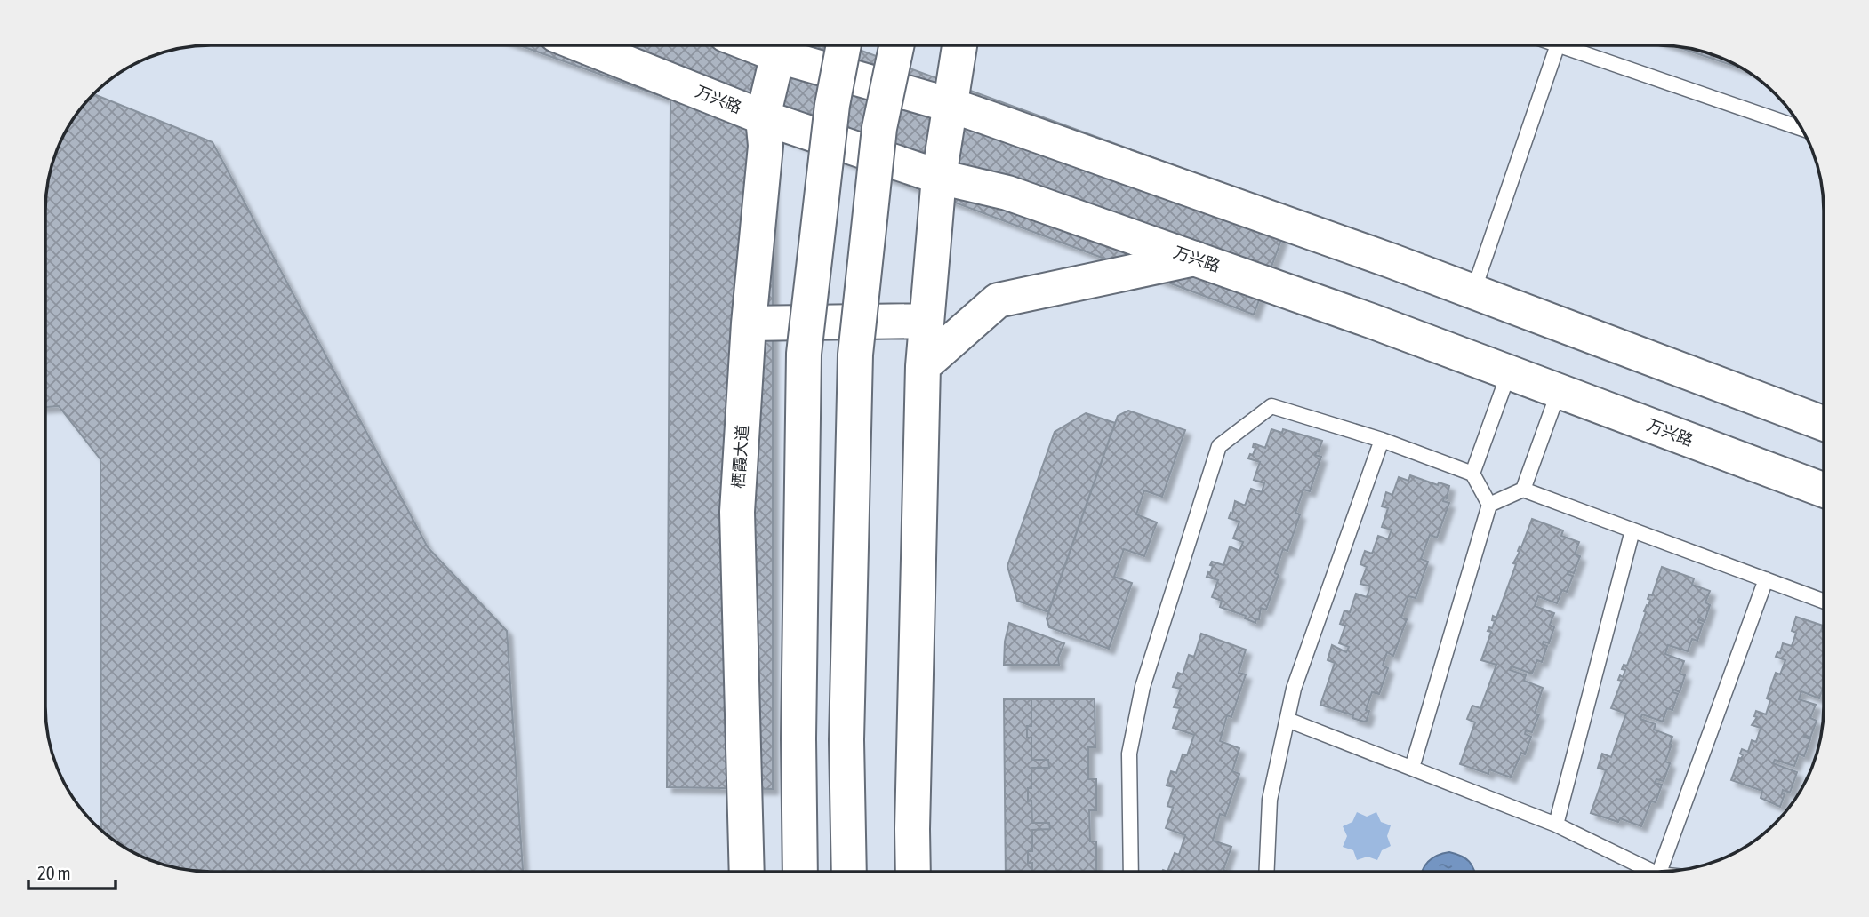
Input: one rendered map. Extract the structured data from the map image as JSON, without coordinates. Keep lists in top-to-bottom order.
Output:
{
  "streets": {
    "main road": ["万兴路", "栖霞大道"]
  },
  "crossings": [
    ["万兴路", "栖霞大道"]
  ],
  "scale_bar": "20 m"
}
